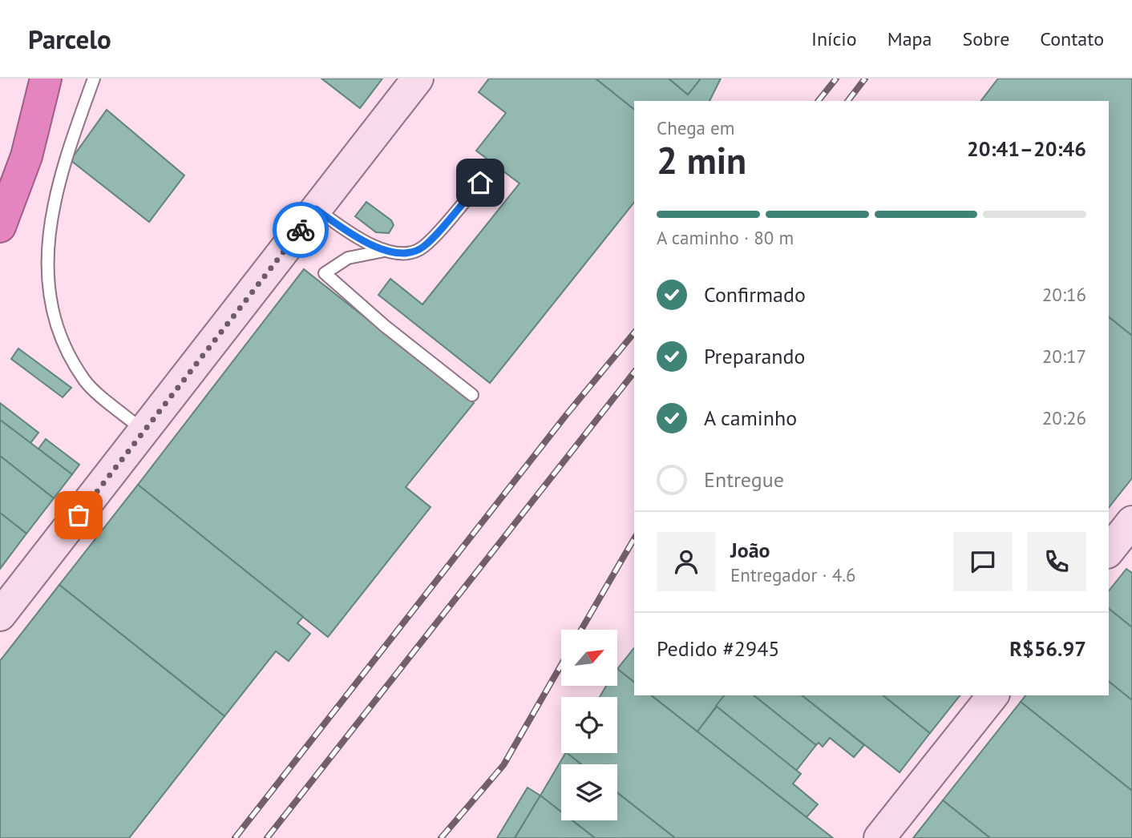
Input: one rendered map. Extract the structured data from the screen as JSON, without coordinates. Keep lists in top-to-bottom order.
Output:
{
  "north": "top right",
  "page": {
    "header": "Parcelo",
    "nav": [
      "Início",
      "Mapa",
      "Sobre",
      "Contato"
    ],
    "heading": ["2 min", "Chega em", "20:41–20:46"],
    "panel": [
      "João",
      "Entregador · 4.6",
      "Pedido #2945",
      "R$56.97"
    ],
    "bar": "A caminho · 80 m",
    "list": [
      ["Confirmado", "20:16"],
      ["Preparando", "20:17"],
      ["A caminho", "20:26"],
      "Entregue"
    ]
  }
}
